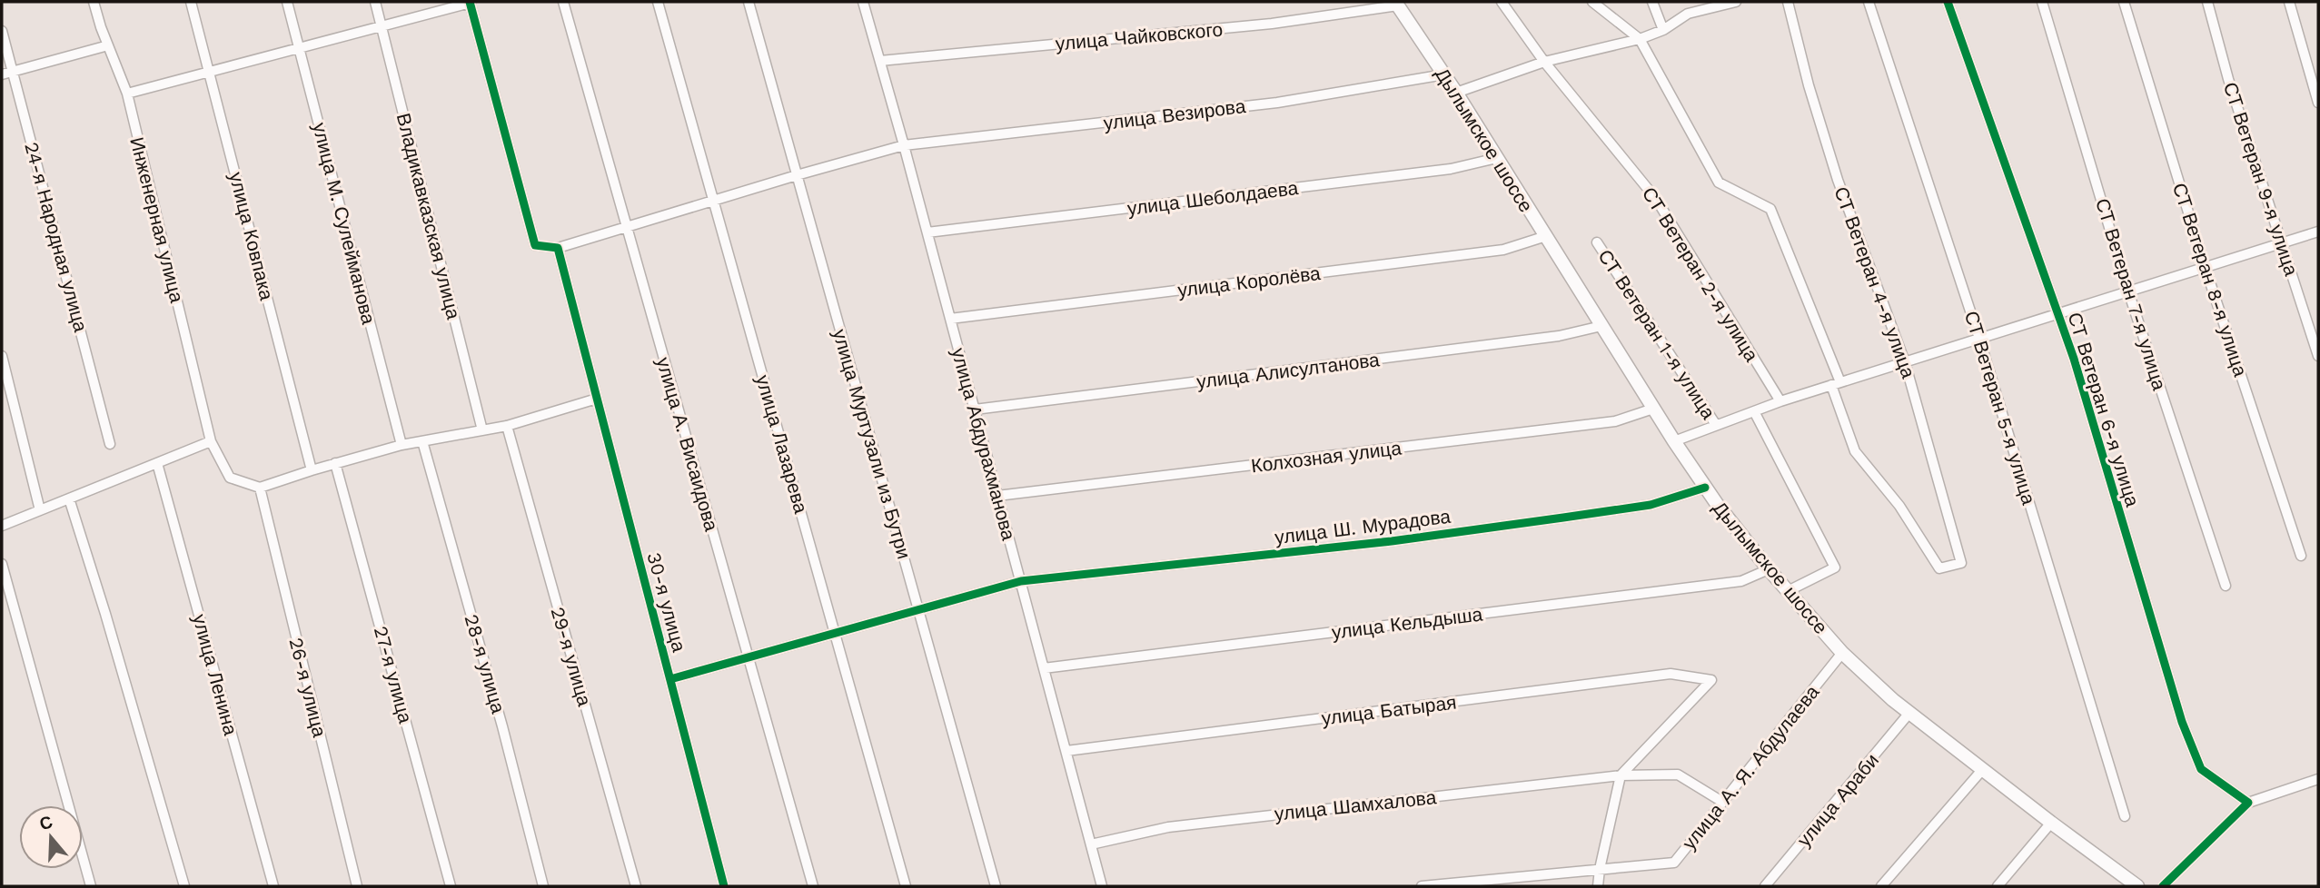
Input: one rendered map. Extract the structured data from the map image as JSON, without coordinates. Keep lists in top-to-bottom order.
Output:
{
  "streets": {
    "main road": ["Дылымское шоссе"],
    "street": [
      "улица Чайковского",
      "улица Везирова",
      "СТ Ветеран 9-я улица",
      "улица Шеболдаева",
      "Владикавказская улица",
      "Инженерная улица",
      "улица М. Сулейманова",
      "улица Ковпака",
      "24-я Народная улица",
      "СТ Ветеран 2-я улица",
      "СТ Ветеран 8-я улица",
      "улица Королёва",
      "СТ Ветеран 4-я улица",
      "СТ Ветеран 7-я улица",
      "СТ Ветеран 1-я улица",
      "улица Алисултанова",
      "СТ Ветеран 5-я улица",
      "СТ Ветеран 6-я улица",
      "улица А. Висаидова",
      "улица Лазарева",
      "улица Муртузали из Бутри",
      "улица Абдурахманова",
      "Колхозная улица",
      "улица Ш. Мурадова",
      "30-я улица",
      "улица Кельдыша",
      "29-я улица",
      "28-я улица",
      "улица Ленина",
      "27-я улица",
      "26-я улица",
      "улица Батырая",
      "улица А. Я. Абдулаева",
      "улица Араби",
      "улица Шамхалова"
    ]
  },
  "crossings": [
    ["улица Чайковского", "Дылымское шоссе"],
    ["улица Чайковского", "улица Абдурахманова"],
    ["улица Везирова", "Дылымское шоссе"],
    ["улица Везирова", "улица А. Висаидова"],
    ["улица Везирова", "улица Лазарева"],
    ["улица Везирова", "улица Муртузали из Бутри"],
    ["улица Везирова", "улица Абдурахманова"],
    ["улица Везирова", "30-я улица"],
    ["Дылымское шоссе", "улица Шеболдаева"],
    ["Дылымское шоссе", "улица Королёва"],
    ["Дылымское шоссе", "улица Алисултанова"],
    ["Дылымское шоссе", "Колхозная улица"],
    ["Дылымское шоссе", "улица Ш. Мурадова"],
    ["Дылымское шоссе", "улица Кельдыша"],
    ["Дылымское шоссе", "улица А. Я. Абдулаева"],
    ["Дылымское шоссе", "улица Араби"],
    ["улица Шеболдаева", "улица Абдурахманова"],
    ["Инженерная улица", "26-я улица"],
    ["улица Королёва", "улица Абдурахманова"],
    ["улица Алисултанова", "улица Абдурахманова"],
    ["улица А. Висаидова", "улица Ш. Мурадова"],
    ["улица Лазарева", "улица Ш. Мурадова"],
    ["улица Муртузали из Бутри", "улица Ш. Мурадова"],
    ["улица Абдурахманова", "Колхозная улица"],
    ["улица Абдурахманова", "улица Ш. Мурадова"],
    ["улица Абдурахманова", "улица Кельдыша"],
    ["улица Абдурахманова", "улица Батырая"],
    ["улица Абдурахманова", "улица Шамхалова"],
    ["улица Ш. Мурадова", "30-я улица"],
    ["улица Батырая", "улица Шамхалова"],
    ["улица А. Я. Абдулаева", "улица Шамхалова"]
  ],
  "north": "top"
}
